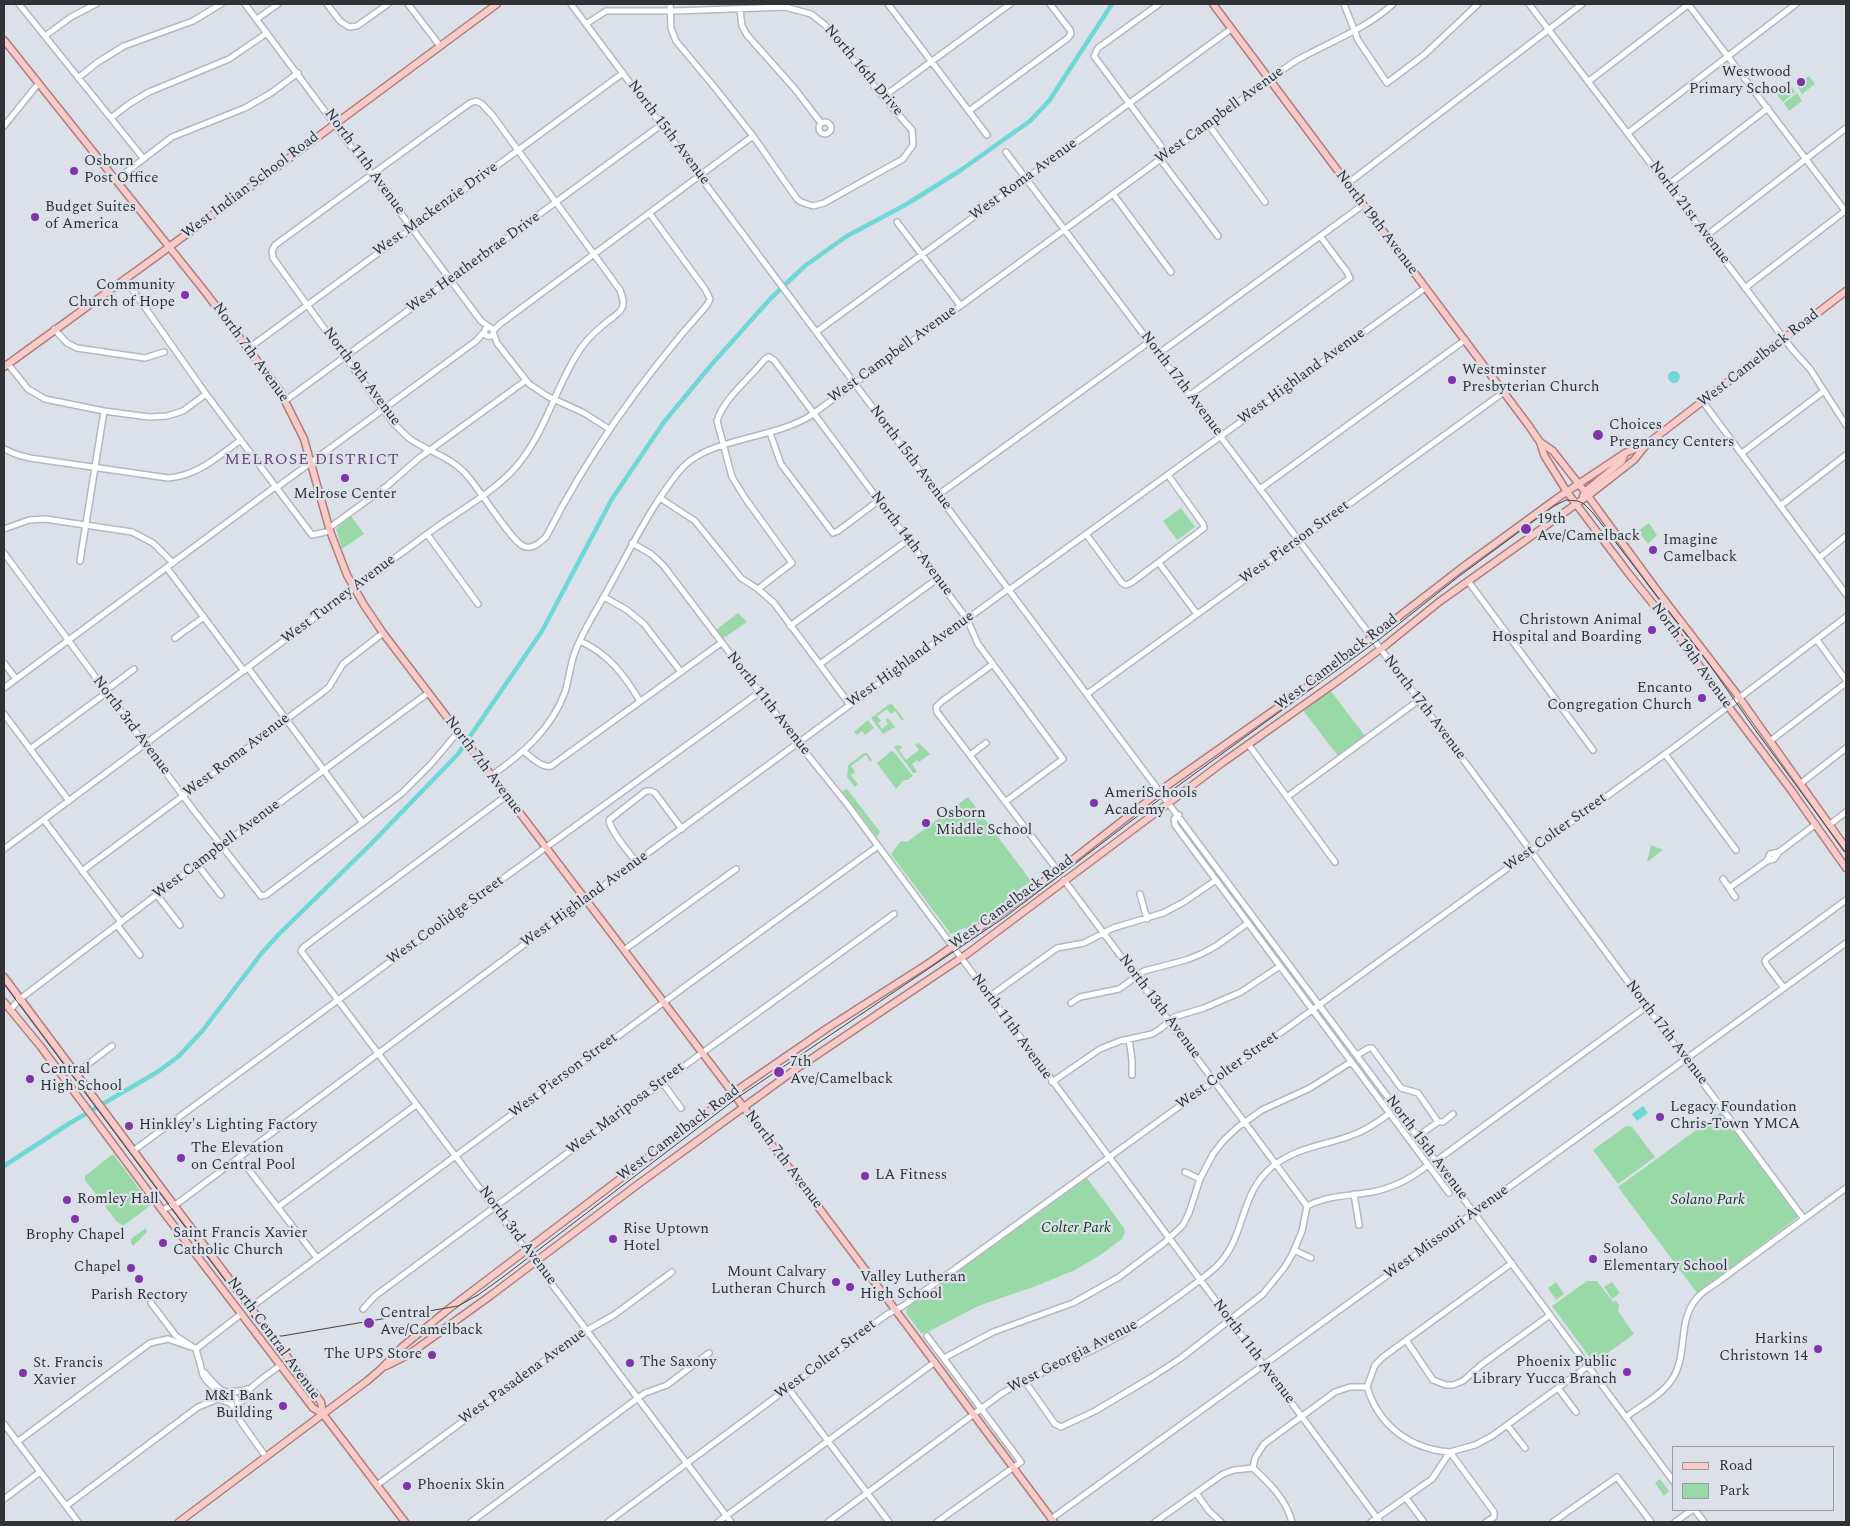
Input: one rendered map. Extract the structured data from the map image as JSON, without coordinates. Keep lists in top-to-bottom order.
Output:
{
  "streets": {
    "main road": [
      "West Indian School Road",
      "North 19th Avenue",
      "North 7th Avenue",
      "West Camelback Road",
      "North Central Avenue"
    ],
    "street": [
      "North 16th Drive",
      "West Campbell Avenue",
      "North 15th Avenue",
      "North 11th Avenue",
      "West Roma Avenue",
      "West Mackenzie Drive",
      "North 21st Avenue",
      "West Heatherbrae Drive",
      "North 9th Avenue",
      "West Highland Avenue",
      "North 17th Avenue",
      "West Pierson Street",
      "North 14th Avenue",
      "West Turney Avenue",
      "North 3rd Avenue",
      "West Colter Street",
      "West Coolidge Street",
      "North 13th Avenue",
      "West Mariposa Street",
      "West Missouri Avenue",
      "West Georgia Avenue",
      "West Pasadena Avenue"
    ]
  },
  "crossings": [
    ["North 16th Drive", "North 15th Avenue"],
    ["West Campbell Avenue", "North 15th Avenue"],
    ["West Campbell Avenue", "North 11th Avenue"],
    ["West Campbell Avenue", "North 19th Avenue"],
    ["West Campbell Avenue", "North 7th Avenue"],
    ["West Campbell Avenue", "North 17th Avenue"],
    ["West Campbell Avenue", "North 14th Avenue"],
    ["West Campbell Avenue", "North 3rd Avenue"],
    ["West Campbell Avenue", "North Central Avenue"],
    ["North 15th Avenue", "West Roma Avenue"],
    ["North 15th Avenue", "West Mackenzie Drive"],
    ["North 15th Avenue", "West Heatherbrae Drive"],
    ["North 15th Avenue", "West Camelback Road"],
    ["North 15th Avenue", "West Highland Avenue"],
    ["North 15th Avenue", "West Pierson Street"],
    ["North 15th Avenue", "West Colter Street"],
    ["North 15th Avenue", "West Missouri Avenue"],
    ["North 15th Avenue", "West Georgia Avenue"],
    ["North 11th Avenue", "West Indian School Road"],
    ["North 11th Avenue", "West Mackenzie Drive"],
    ["North 11th Avenue", "West Heatherbrae Drive"],
    ["North 11th Avenue", "West Camelback Road"],
    ["North 11th Avenue", "North 9th Avenue"],
    ["North 11th Avenue", "West Highland Avenue"],
    ["North 11th Avenue", "West Pierson Street"],
    ["North 11th Avenue", "West Colter Street"],
    ["North 11th Avenue", "West Coolidge Street"],
    ["North 11th Avenue", "West Missouri Avenue"],
    ["North 11th Avenue", "West Georgia Avenue"],
    ["West Roma Avenue", "North 19th Avenue"],
    ["West Roma Avenue", "North 7th Avenue"],
    ["West Roma Avenue", "North 17th Avenue"],
    ["West Roma Avenue", "North 3rd Avenue"],
    ["West Indian School Road", "North 7th Avenue"],
    ["West Mackenzie Drive", "North 7th Avenue"],
    ["West Mackenzie Drive", "North 9th Avenue"],
    ["North 21st Avenue", "West Camelback Road"],
    ["North 19th Avenue", "West Camelback Road"],
    ["North 19th Avenue", "West Highland Avenue"],
    ["North 19th Avenue", "West Pierson Street"],
    ["North 19th Avenue", "West Colter Street"],
    ["West Heatherbrae Drive", "North 7th Avenue"],
    ["West Heatherbrae Drive", "North 9th Avenue"],
    ["North 7th Avenue", "West Camelback Road"],
    ["North 7th Avenue", "West Highland Avenue"],
    ["North 7th Avenue", "West Pierson Street"],
    ["North 7th Avenue", "West Turney Avenue"],
    ["North 7th Avenue", "North 3rd Avenue"],
    ["North 7th Avenue", "West Colter Street"],
    ["North 7th Avenue", "West Coolidge Street"],
    ["North 7th Avenue", "West Mariposa Street"],
    ["North 7th Avenue", "West Missouri Avenue"],
    ["North 7th Avenue", "West Georgia Avenue"],
    ["West Camelback Road", "North 17th Avenue"],
    ["West Camelback Road", "North 3rd Avenue"],
    ["West Camelback Road", "North 13th Avenue"],
    ["West Camelback Road", "North Central Avenue"],
    ["North 9th Avenue", "West Turney Avenue"],
    ["West Highland Avenue", "North 17th Avenue"],
    ["West Highland Avenue", "North 14th Avenue"],
    ["West Highland Avenue", "North 3rd Avenue"],
    ["West Highland Avenue", "North Central Avenue"],
    ["North 17th Avenue", "West Pierson Street"],
    ["North 17th Avenue", "West Colter Street"],
    ["North 17th Avenue", "West Missouri Avenue"],
    ["West Pierson Street", "North 3rd Avenue"],
    ["West Pierson Street", "North Central Avenue"],
    ["West Turney Avenue", "North 3rd Avenue"],
    ["North 3rd Avenue", "West Colter Street"],
    ["North 3rd Avenue", "West Coolidge Street"],
    ["North 3rd Avenue", "West Mariposa Street"],
    ["North 3rd Avenue", "West Pasadena Avenue"],
    ["West Colter Street", "North 13th Avenue"],
    ["West Coolidge Street", "North Central Avenue"],
    ["North 13th Avenue", "West Georgia Avenue"],
    ["North Central Avenue", "West Pasadena Avenue"]
  ],
  "districts": ["MELROSE DISTRICT"],
  "parks": ["Solano Park", "Colter Park"],
  "places": [
    "Westwood Primary School",
    "Osborn Post Office",
    "Budget Suites of America",
    "Community Church of Hope",
    "Westminster Presbyterian Church",
    "Choices Pregnancy Centers",
    "Melrose Center",
    "19th Ave/Camelback",
    "Imagine Camelback",
    "Christown Animal Hospital and Boarding",
    "Encanto Congregation Church",
    "AmeriSchools Academy",
    "Osborn Middle School",
    "7th Ave/Camelback",
    "Central High School",
    "Legacy Foundation Chris-Town YMCA",
    "Hinkley's Lighting Factory",
    "The Elevation on Central Pool",
    "LA Fitness",
    "Romley Hall",
    "Brophy Chapel",
    "Rise Uptown Hotel",
    "Saint Francis Xavier Catholic Church",
    "Solano Elementary School",
    "Chapel",
    "Parish Rectory",
    "Mount Calvary Lutheran Church",
    "Valley Lutheran High School",
    "Central Ave/Camelback",
    "Harkins Christown 14",
    "The UPS Store",
    "The Saxony",
    "Phoenix Public Library Yucca Branch",
    "St. Francis Xavier",
    "M&I Bank Building",
    "Phoenix Skin"
  ],
  "legend": ["Road", "Park"]
}
